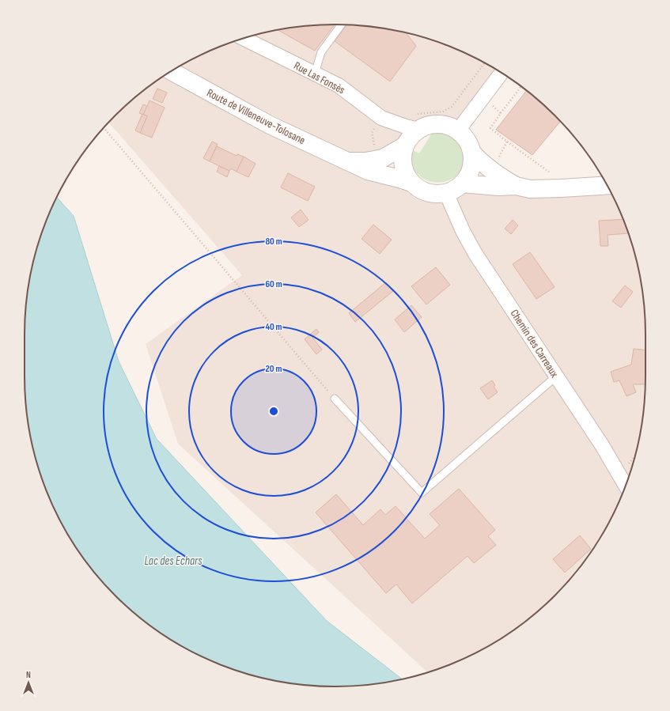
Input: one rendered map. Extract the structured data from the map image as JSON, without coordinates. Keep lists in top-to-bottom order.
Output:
{
  "streets": {
    "street": ["Rue Las Fonsès", "Route de Villeneuve-Tolosane", "Chemin des Carreaux"]
  },
  "crossings": [
    ["Rue Las Fonsès", "Route de Villeneuve-Tolosane"],
    ["Rue Las Fonsès", "Chemin des Carreaux"],
    ["Route de Villeneuve-Tolosane", "Chemin des Carreaux"]
  ],
  "water": ["Lac des Echars"],
  "north": "top",
  "rings": [
    "80 m",
    "60 m",
    "40 m",
    "20 m"
  ]
}
